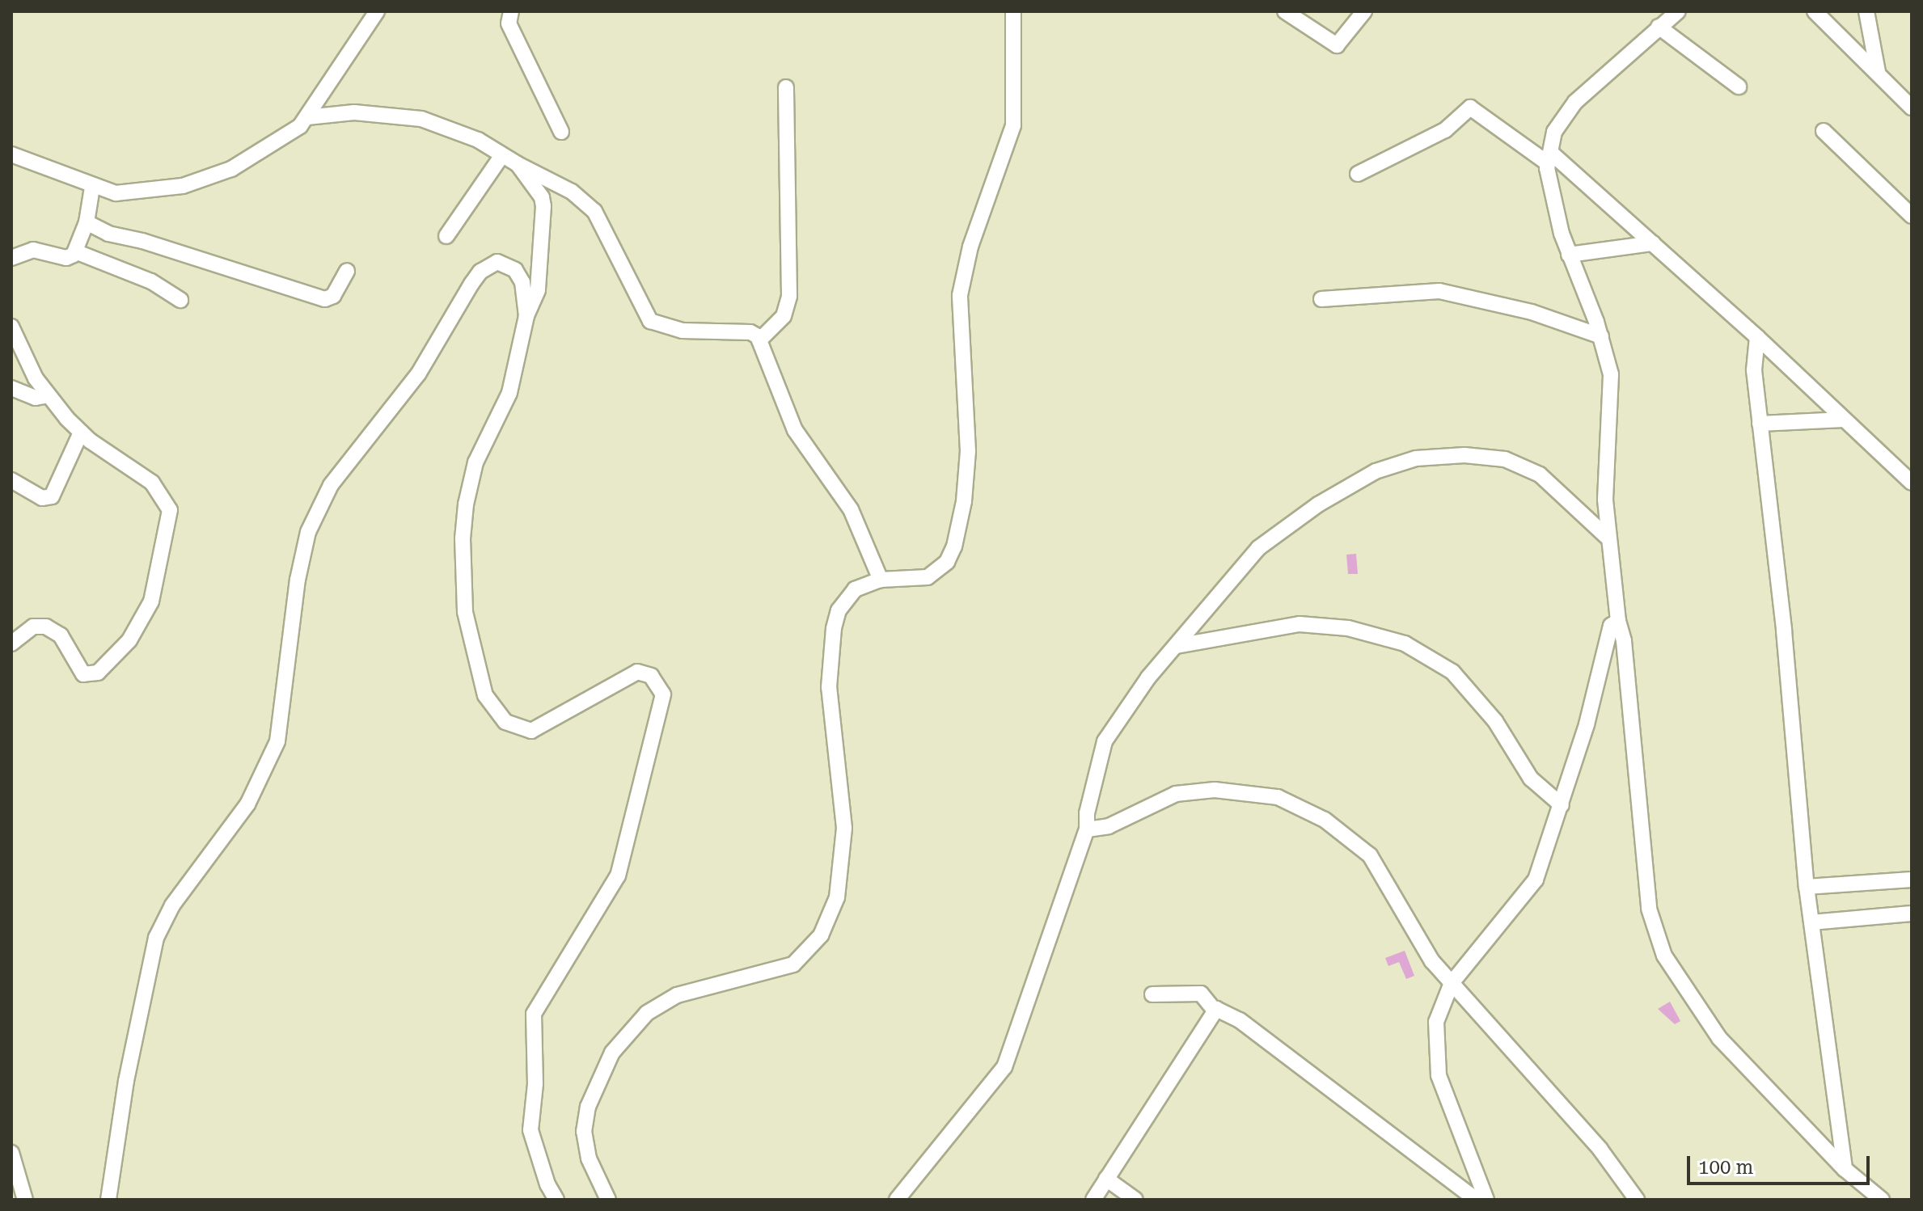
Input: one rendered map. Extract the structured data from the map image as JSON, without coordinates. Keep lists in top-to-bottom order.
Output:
{
  "scale_bar": "100 m"
}
